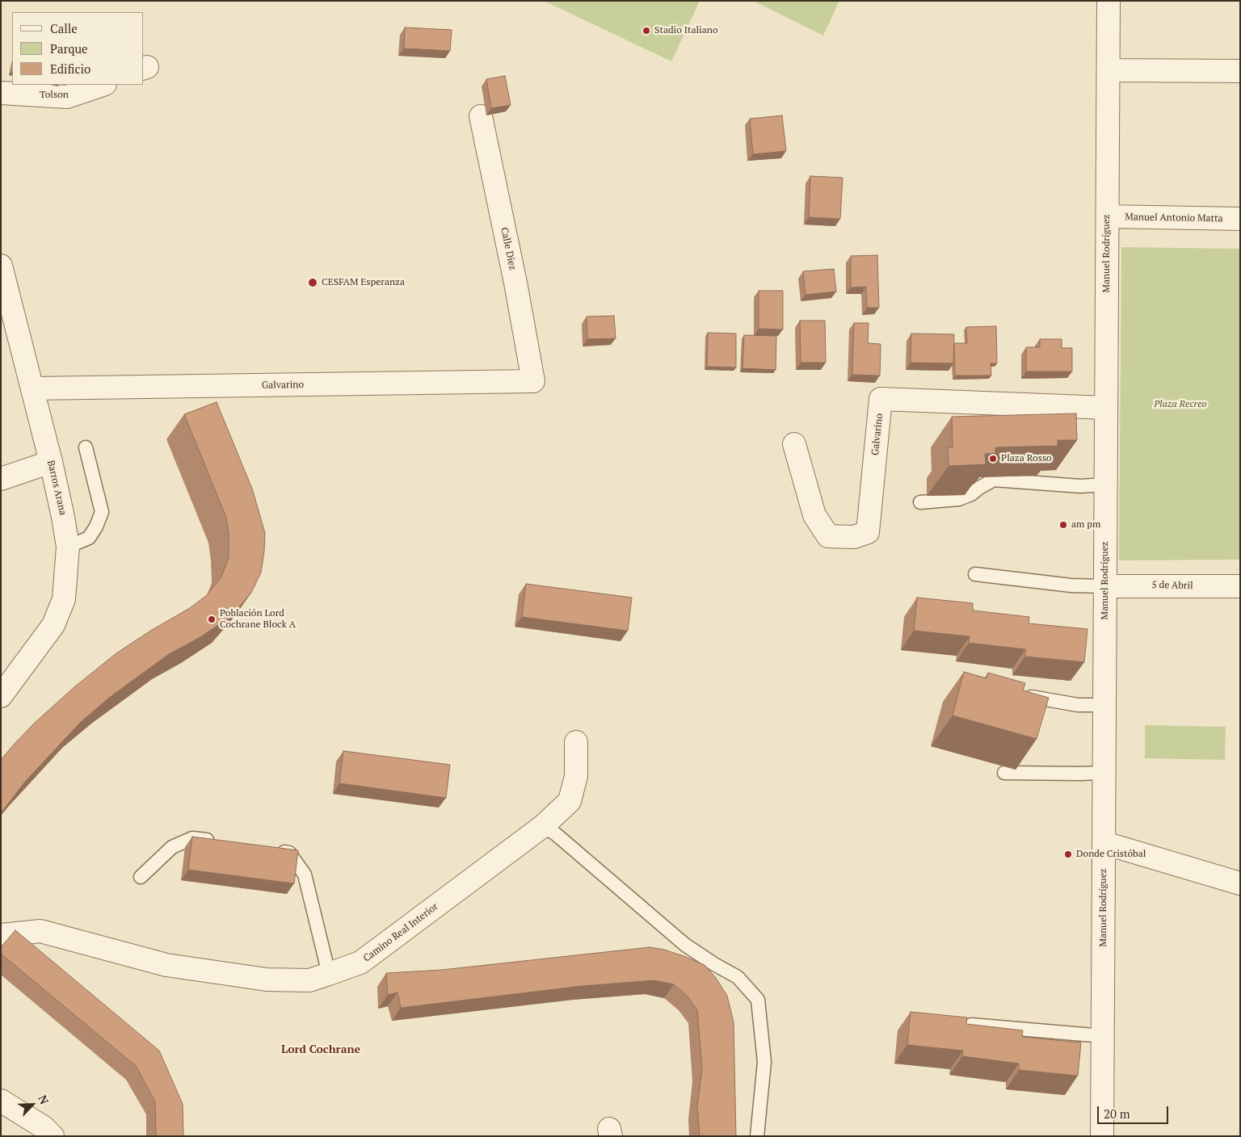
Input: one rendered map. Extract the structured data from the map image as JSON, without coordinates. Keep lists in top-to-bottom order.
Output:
{
  "streets": {
    "street": [
      "Tolson",
      "Manuel Antonio Matta",
      "Calle Diez",
      "Manuel Rodríguez",
      "Galvarino",
      "Barros Arana",
      "5 de Abril",
      "Camino Real Interior"
    ]
  },
  "crossings": [
    ["Manuel Antonio Matta", "Manuel Rodríguez"],
    ["Calle Diez", "Galvarino"],
    ["Manuel Rodríguez", "Galvarino"],
    ["Manuel Rodríguez", "5 de Abril"],
    ["Galvarino", "Barros Arana"]
  ],
  "districts": ["Lord Cochrane"],
  "parks": ["Plaza Recreo"],
  "places": [
    "Stadio Italiano",
    "CESFAM Esperanza",
    "Plaza Rosso",
    "am pm",
    "Población Lord Cochrane Block A",
    "Donde Cristóbal"
  ],
  "legend": ["Calle", "Parque", "Edificio"],
  "scale_bar": "20 m",
  "north": "top right"
}
